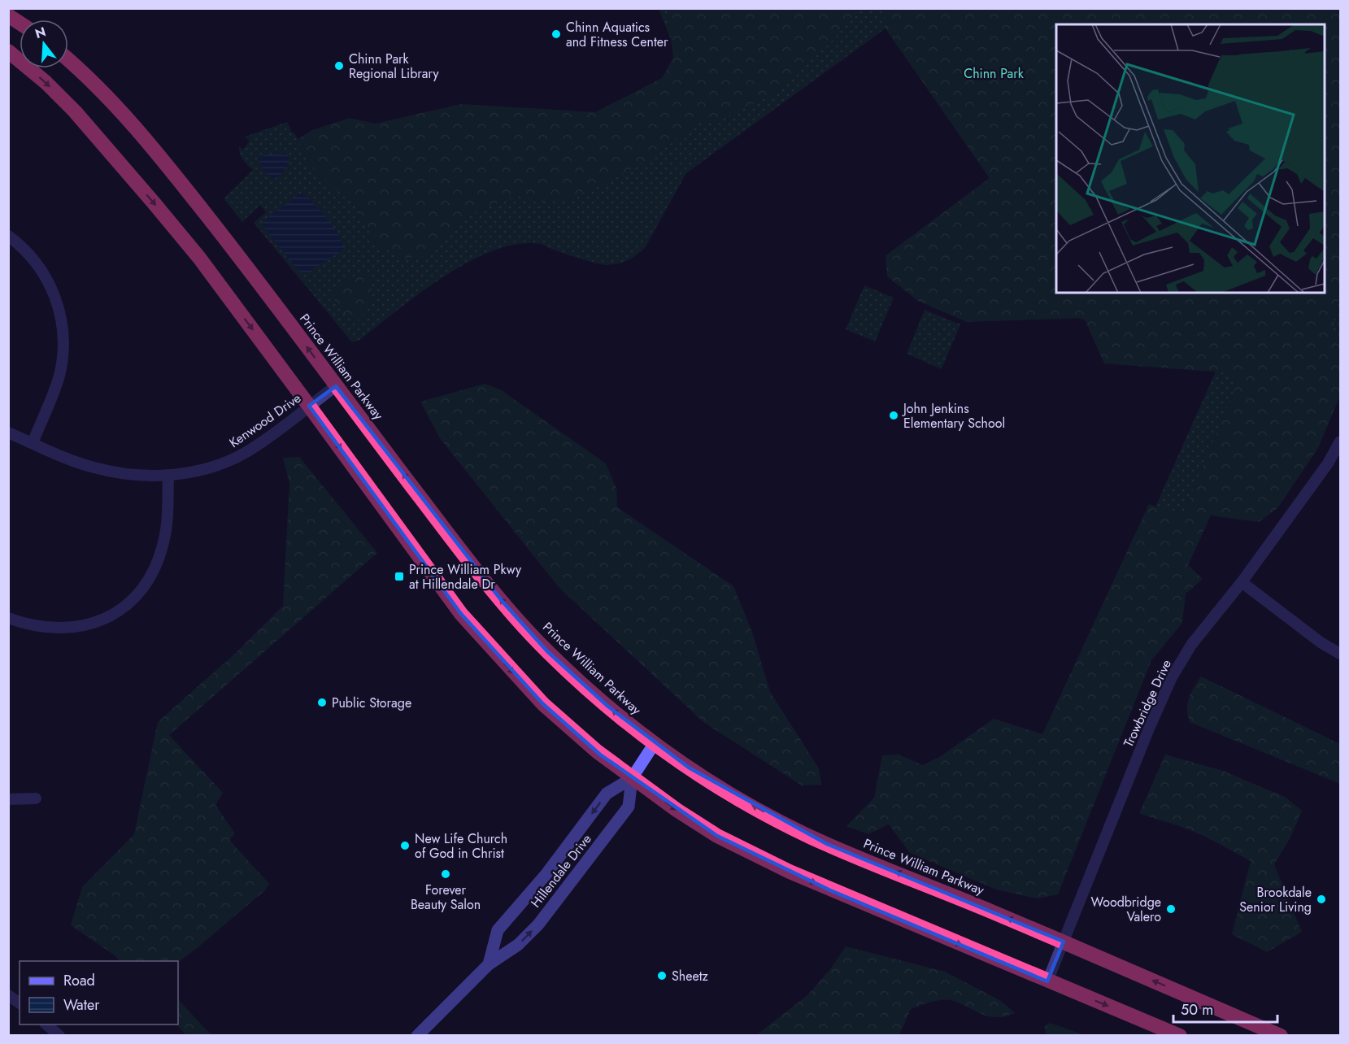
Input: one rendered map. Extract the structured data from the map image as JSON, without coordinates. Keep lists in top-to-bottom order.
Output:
{
  "streets": {
    "highway": ["Prince William Parkway"],
    "main road": ["Hillendale Drive"],
    "street": ["Kenwood Drive", "Trowbridge Drive"]
  },
  "crossings": [
    ["Prince William Parkway", "Kenwood Drive"],
    ["Prince William Parkway", "Trowbridge Drive"],
    ["Prince William Parkway", "Hillendale Drive"]
  ],
  "parks": ["Chinn Park"],
  "places": {
    "other": [
      "Chinn Aquatics and Fitness Center",
      "Chinn Park Regional Library",
      "John Jenkins Elementary School",
      "Public Storage",
      "New Life Church of God in Christ",
      "Forever Beauty Salon",
      "Brookdale Senior Living",
      "Woodbridge Valero",
      "Sheetz"
    ],
    "transit": ["Prince William Pkwy at Hillendale Dr"]
  },
  "legend": ["Road", "Water"],
  "scale_bar": "50 m",
  "north": "top"
}
